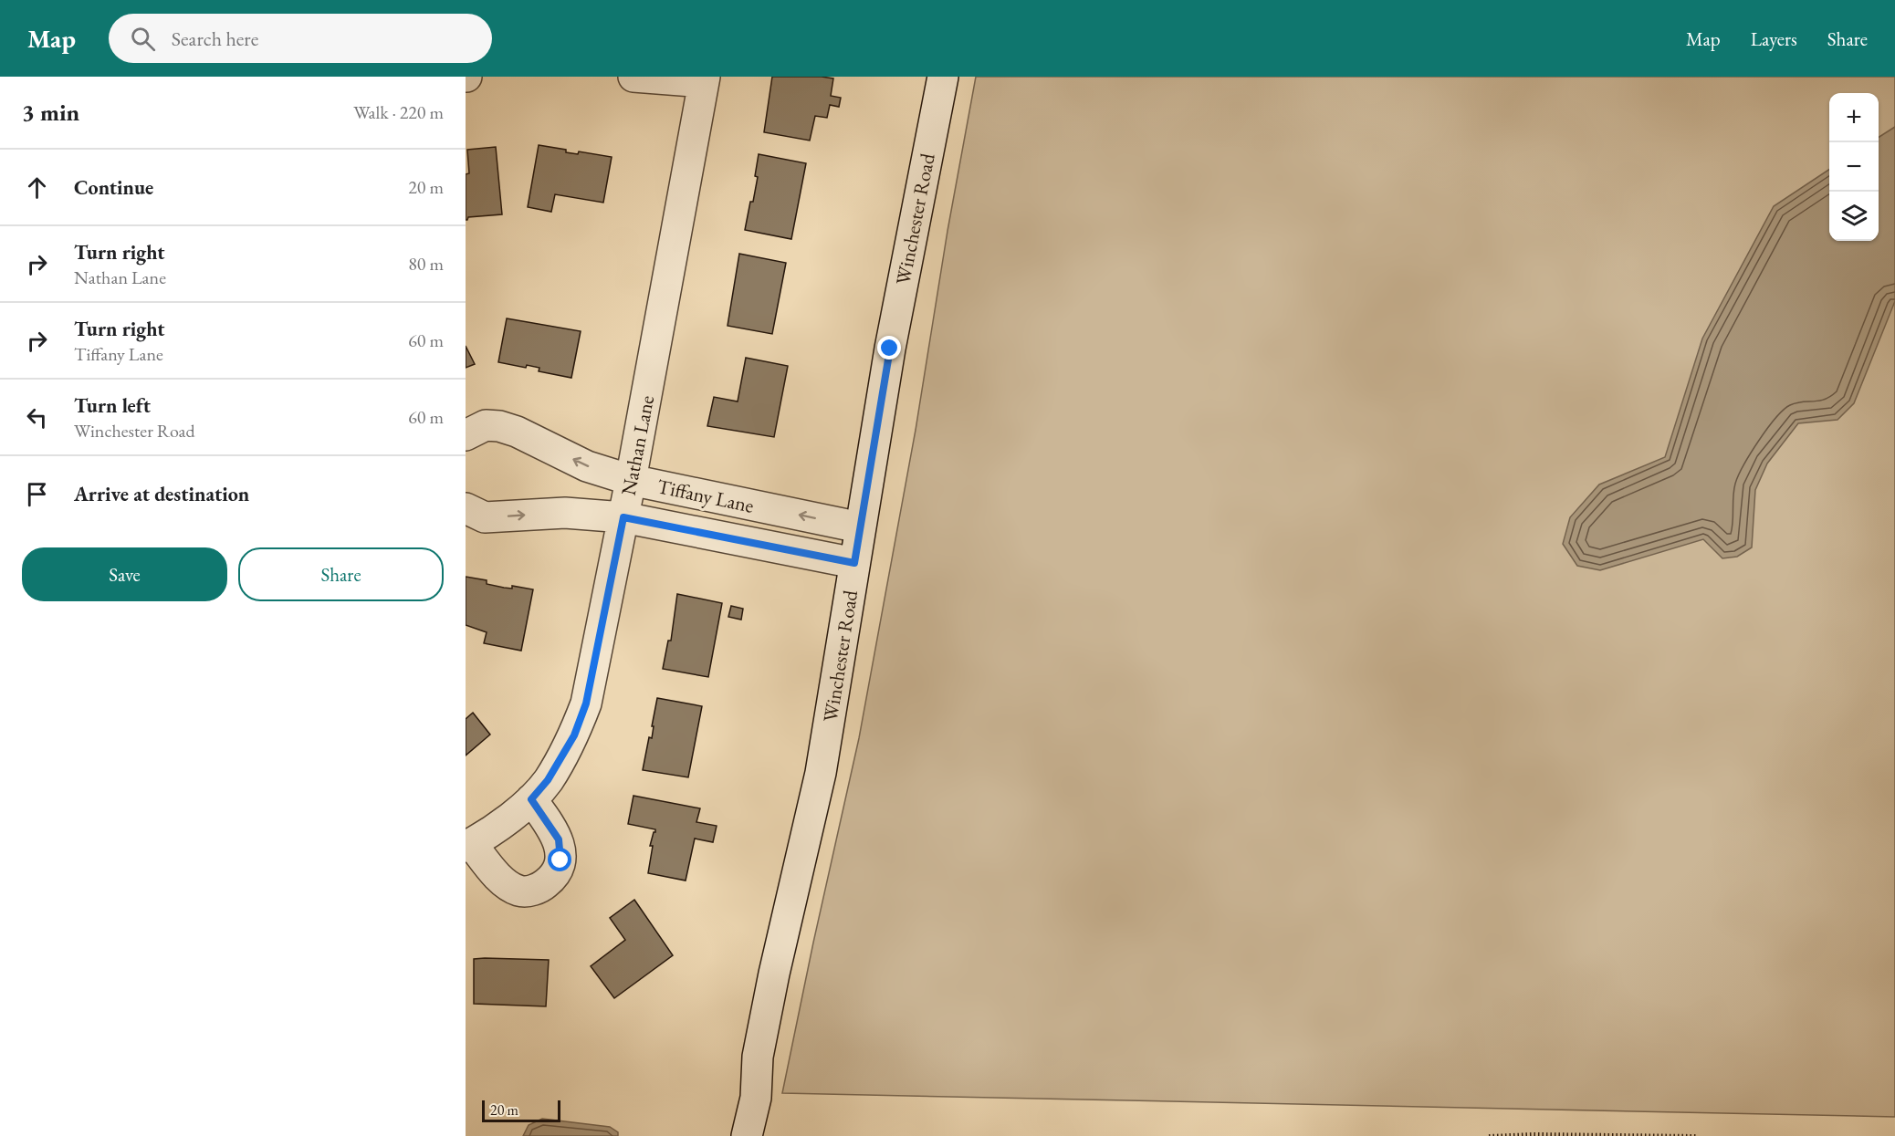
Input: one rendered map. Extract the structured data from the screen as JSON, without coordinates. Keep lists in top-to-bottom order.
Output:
{
  "streets": {
    "street": ["Winchester Road", "Nathan Lane", "Tiffany Lane"]
  },
  "crossings": [
    ["Winchester Road", "Tiffany Lane"],
    ["Nathan Lane", "Tiffany Lane"]
  ],
  "scale_bar": "20 m",
  "page": {
    "header": "Map",
    "search": "Search here",
    "nav": ["Map", "Layers", "Share"],
    "heading": ["3 min", "Walk · 220 m"],
    "map_buttons": ["+", "−"],
    "list": [
      ["Continue", "20 m"],
      ["Turn right", "Nathan Lane", "80 m"],
      ["Turn right", "Tiffany Lane", "60 m"],
      ["Turn left", "Winchester Road", "60 m"],
      "Arrive at destination"
    ],
    "buttons": ["Save", "Share"],
    "scale": "20 m"
  }
}
